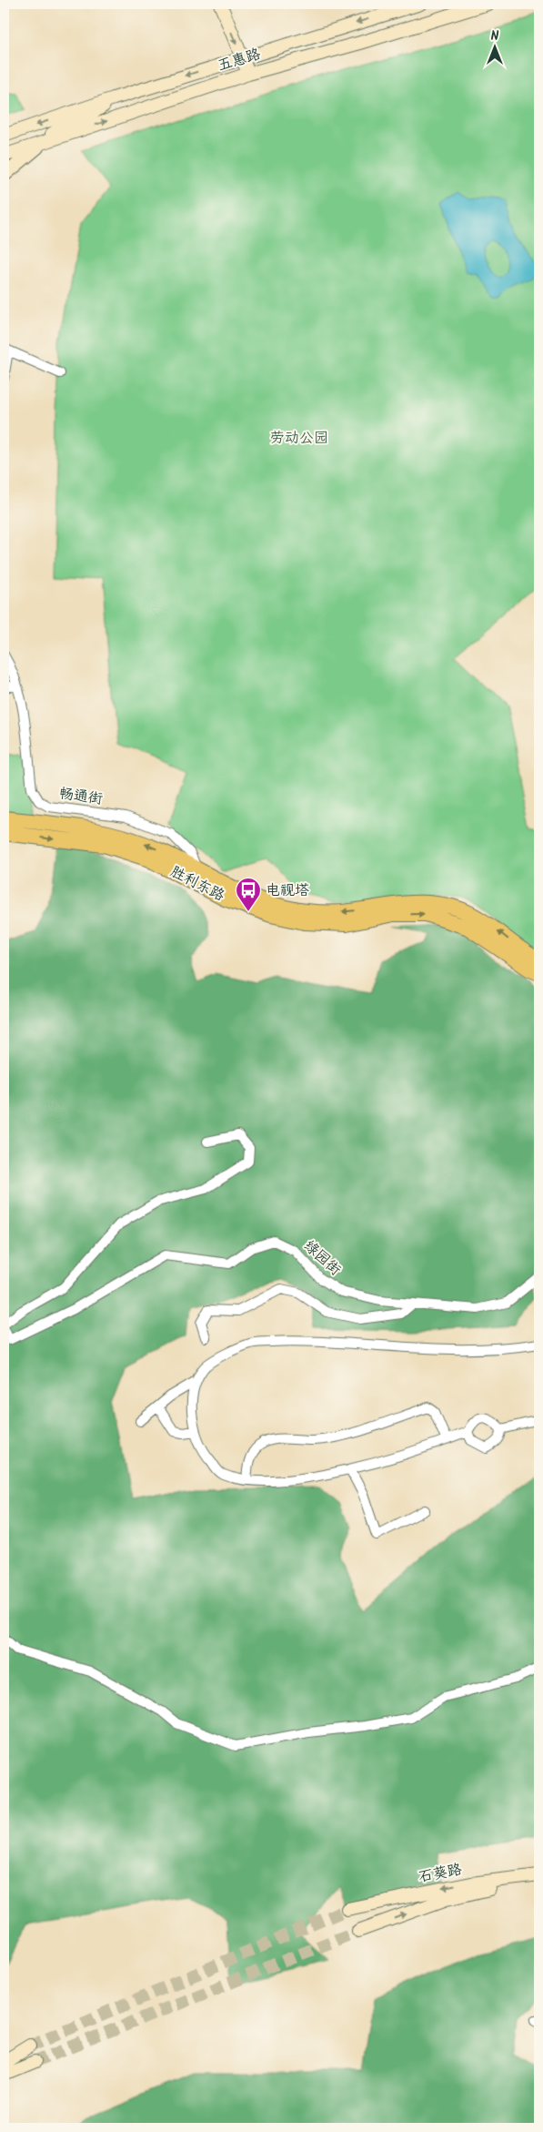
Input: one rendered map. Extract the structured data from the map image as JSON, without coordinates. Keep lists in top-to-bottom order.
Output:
{
  "streets": {
    "main road": ["五惠路", "胜利东路", "石葵路"],
    "street": ["畅通街", "绿园街"]
  },
  "parks": ["劳动公园"],
  "places": {
    "bus stop": ["电视塔"]
  },
  "north": "top"
}
